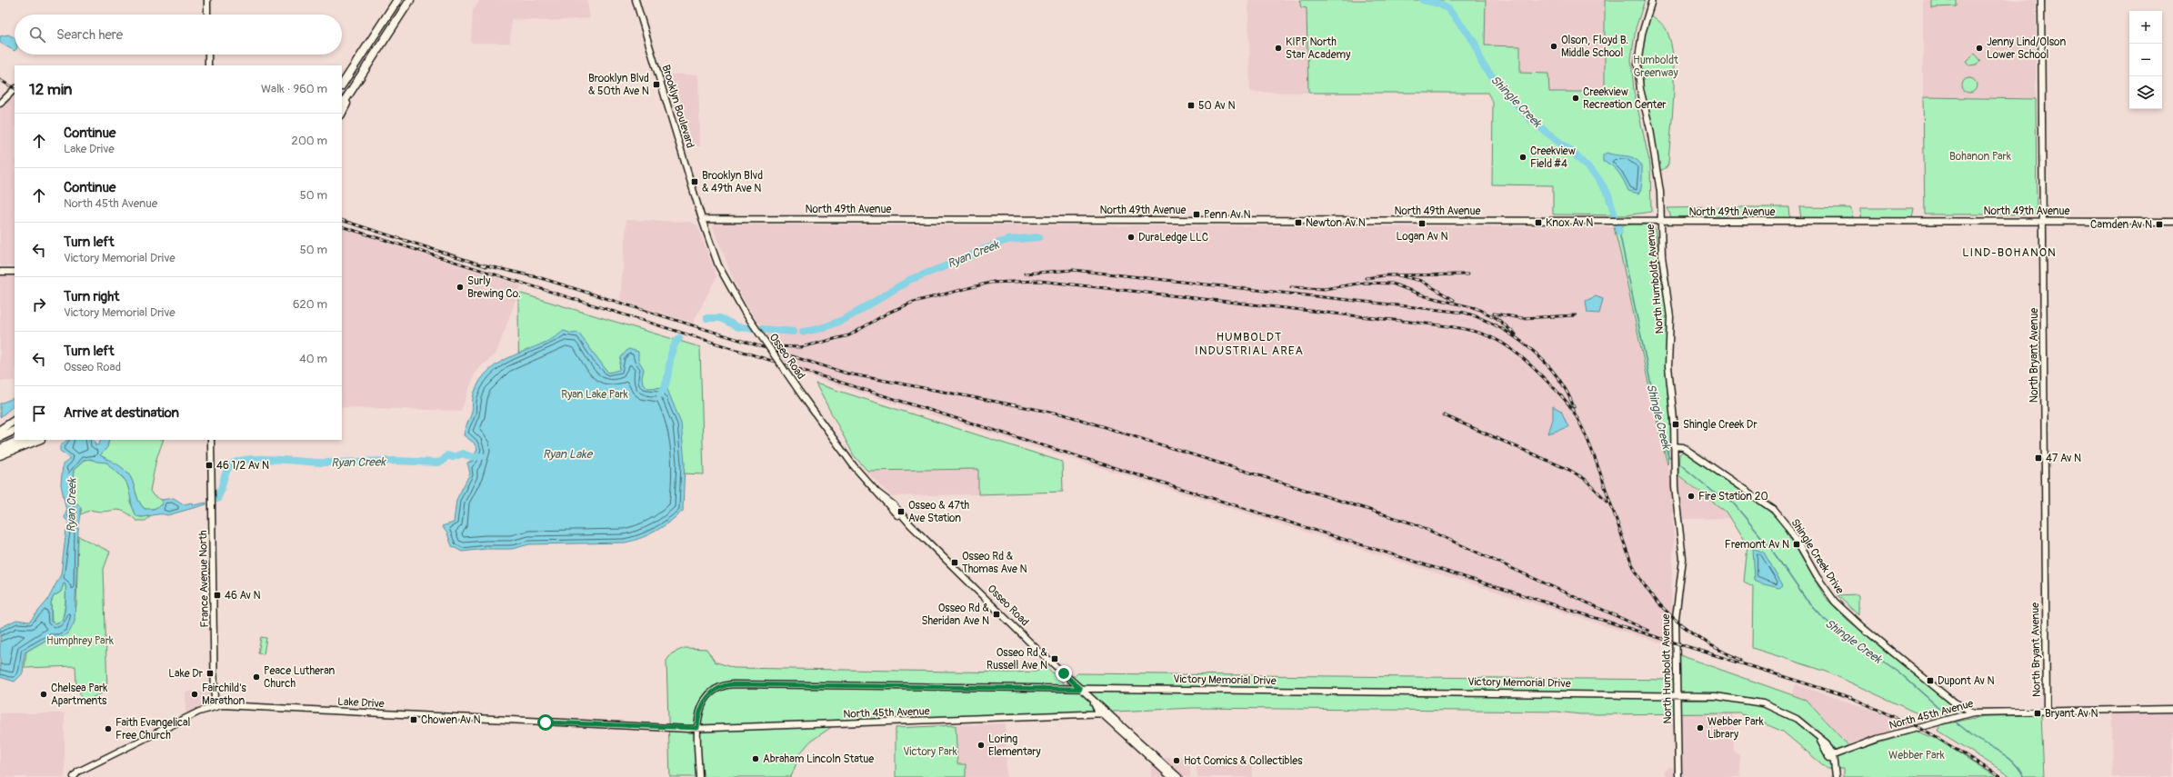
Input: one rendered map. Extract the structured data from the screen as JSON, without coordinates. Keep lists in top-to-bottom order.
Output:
{
  "streets": {
    "street": [
      "Brooklyn Boulevard",
      "North 49th Avenue",
      "North Humboldt Avenue",
      "North Bryant Avenue",
      "Osseo Road",
      "Shingle Creek Drive",
      "France Avenue North",
      "Victory Memorial Drive",
      "Lake Drive",
      "North 45th Avenue"
    ]
  },
  "crossings": [
    ["Brooklyn Boulevard", "North 49th Avenue"],
    ["Brooklyn Boulevard", "Osseo Road"],
    ["North 49th Avenue", "North Humboldt Avenue"],
    ["North 49th Avenue", "North Bryant Avenue"],
    ["North 49th Avenue", "Osseo Road"],
    ["North Humboldt Avenue", "Shingle Creek Drive"],
    ["North Humboldt Avenue", "Victory Memorial Drive"],
    ["North Bryant Avenue", "North 45th Avenue"],
    ["Osseo Road", "Victory Memorial Drive"],
    ["Osseo Road", "North 45th Avenue"],
    ["Shingle Creek Drive", "North 45th Avenue"],
    ["France Avenue North", "Lake Drive"],
    ["Victory Memorial Drive", "North 45th Avenue"],
    ["Lake Drive", "North 45th Avenue"]
  ],
  "districts": ["LIND-BOHANON", "HUMBOLDT INDUSTRIAL AREA"],
  "water": ["Shingle Creek", "Ryan Creek", "Ryan Lake"],
  "parks": [
    "Humboldt Greenway",
    "Bohanon Park",
    "Ryan Lake Park",
    "Humphrey Park",
    "Victory Park",
    "Webber Park"
  ],
  "places": {
    "other": [
      "Olson, Floyd B. Middle School",
      "KIPP North Star Academy",
      "Jenny Lind/Olson Lower School",
      "Creekview Recreation Center",
      "Creekview Field #4",
      "DuraLedge LLC",
      "Surly Brewing Co.",
      "Fire Station 20",
      "Peace Lutheran Church",
      "Chelsea Park Apartments",
      "Fairchild's Marathon",
      "Webber Park Library",
      "Faith Evangelical Free Church",
      "Loring Elementary",
      "Abraham Lincoln Statue",
      "Hot Comics & Collectibles"
    ],
    "transit": [
      "Brooklyn Blvd & 50th Ave N",
      "50 Av N",
      "Brooklyn Blvd & 49th Ave N",
      "Penn Av N",
      "Newton Av N",
      "Knox Av N",
      "Logan Av N",
      "Camden Av N",
      "Shingle Creek Dr",
      "47 Av N",
      "46 1/2 Av N",
      "Osseo & 47th Ave Station",
      "Fremont Av N",
      "Osseo Rd & Thomas Ave N",
      "46 Av N",
      "Osseo Rd & Sheridan Ave N",
      "Osseo Rd & Russell Ave N",
      "Lake Dr",
      "Dupont Av N",
      "Bryant Av N",
      "Chowen Av N"
    ]
  },
  "page": {
    "map_buttons": ["+", "−"],
    "search": "Search here",
    "heading": ["12 min", "Walk · 960 m"],
    "list": [
      ["Continue", "Lake Drive", "200 m"],
      ["Continue", "North 45th Avenue", "50 m"],
      ["Turn left", "Victory Memorial Drive", "50 m"],
      ["Turn right", "Victory Memorial Drive", "620 m"],
      ["Turn left", "Osseo Road", "40 m"],
      "Arrive at destination"
    ]
  }
}
